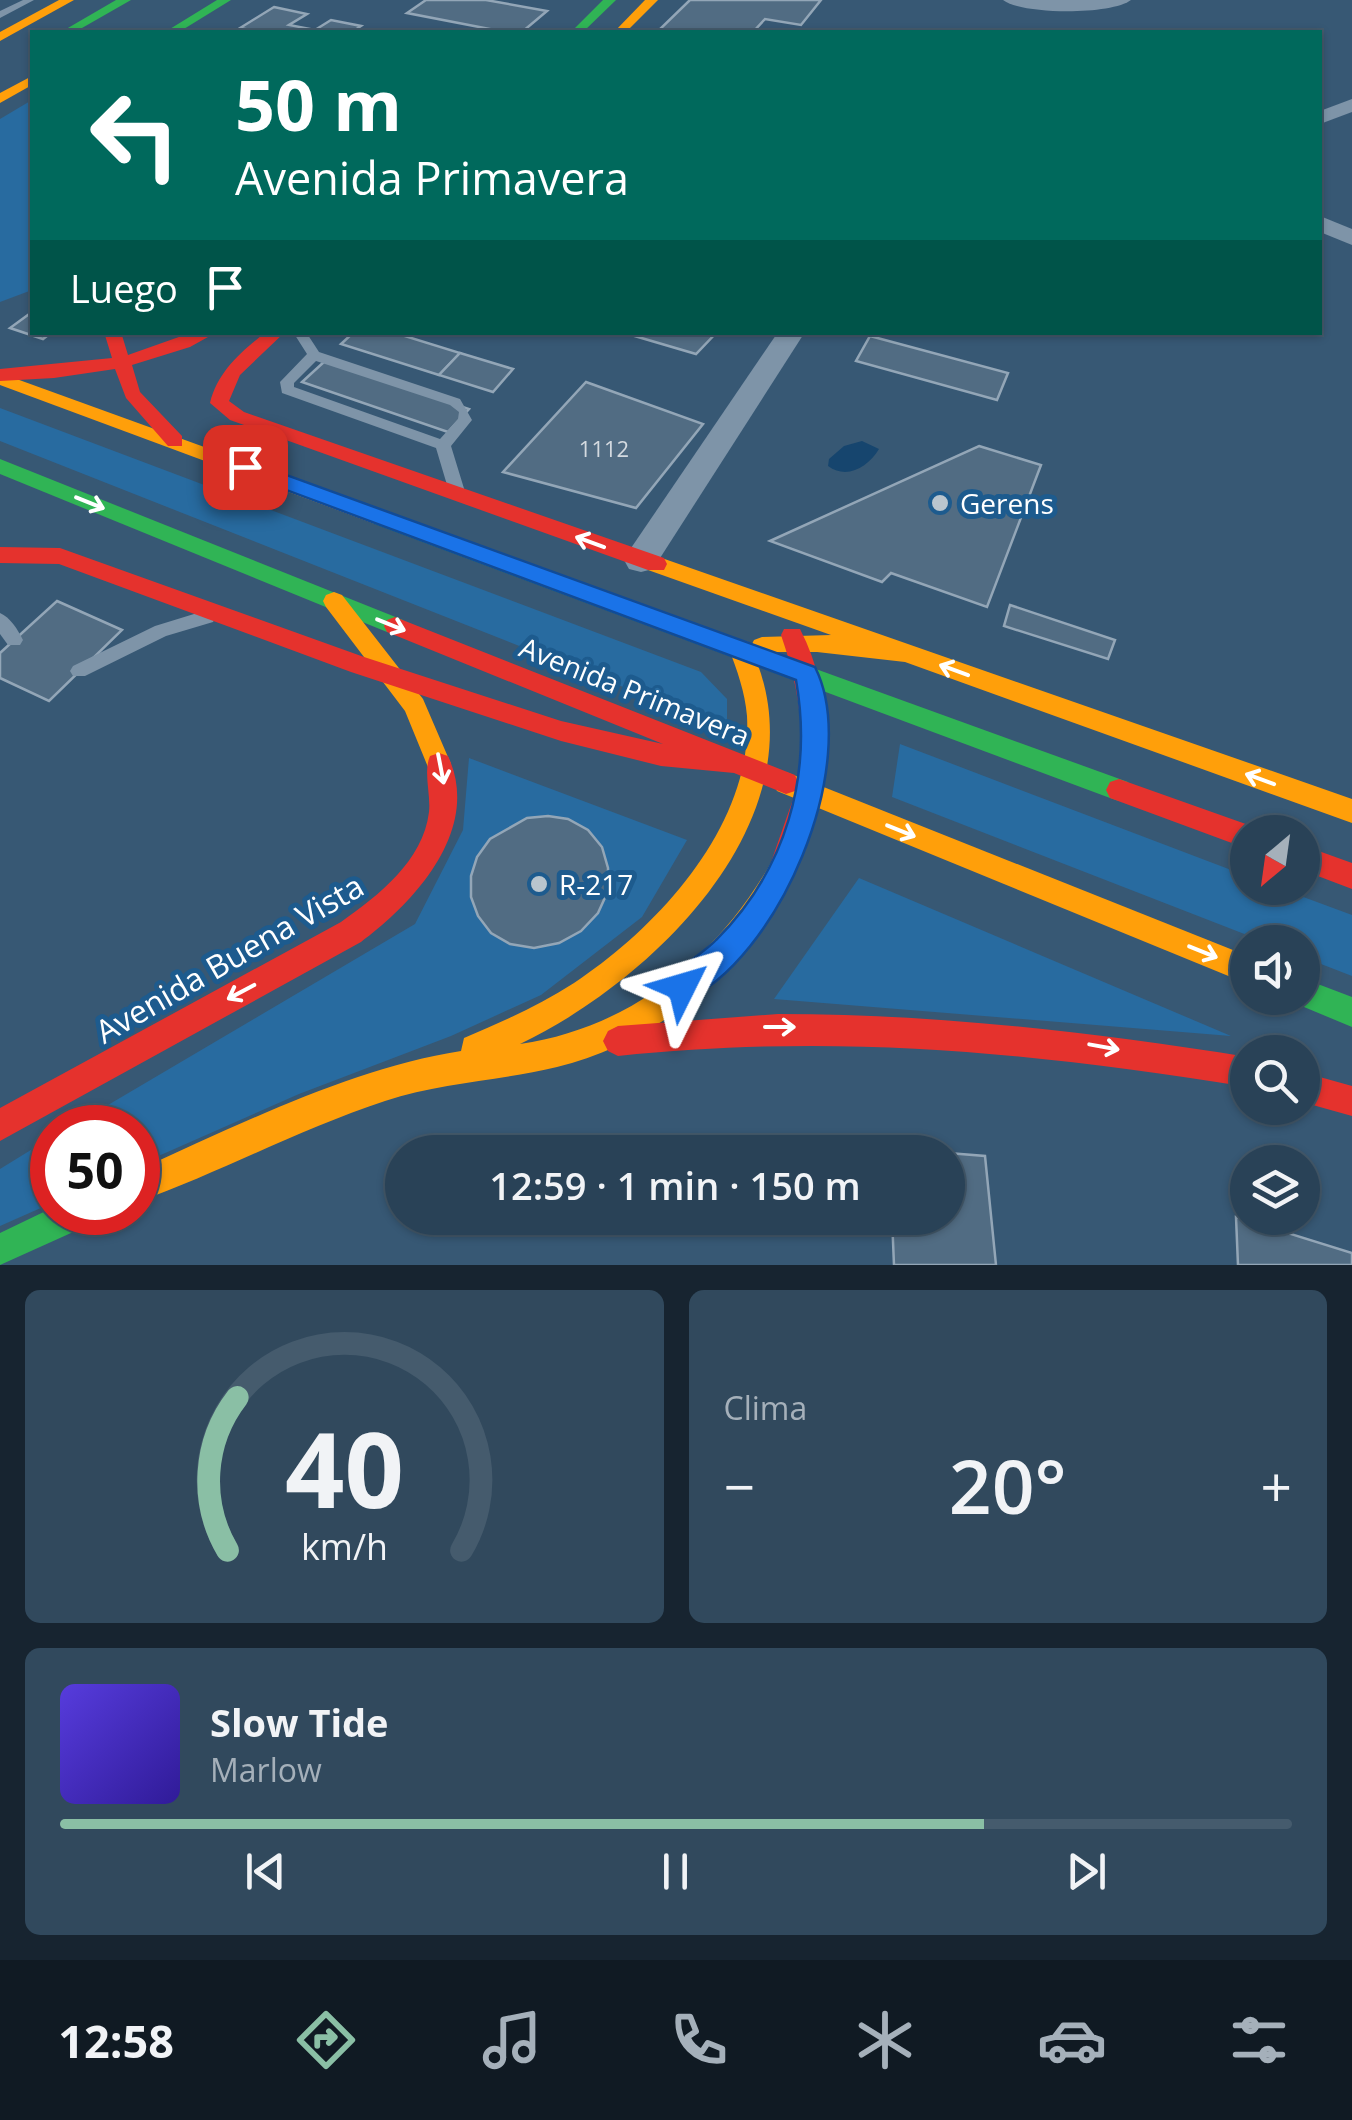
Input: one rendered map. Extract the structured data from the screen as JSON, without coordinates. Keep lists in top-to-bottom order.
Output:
{
  "streets": {
    "main road": ["Avenida Primavera", "Avenida Buena Vista"]
  },
  "crossings": [
    ["Avenida Primavera", "Avenida Buena Vista"]
  ],
  "one_way": ["Avenida Buena Vista"],
  "places": ["Gerens", "R-217"],
  "house_numbers": ["1112"],
  "north": "bottom left",
  "page": {
    "turn": ["50 m", "Avenida Primavera"],
    "then": "Luego",
    "limit": "50",
    "trip": "12:59 · 1 min · 150 m",
    "tile": "Clima",
    "heat": ["−", "20°", "+"],
    "song": ["Slow Tide", "Marlow"],
    "tabs": "12:58",
    "gauge": ["40", "km/h"]
  }
}
